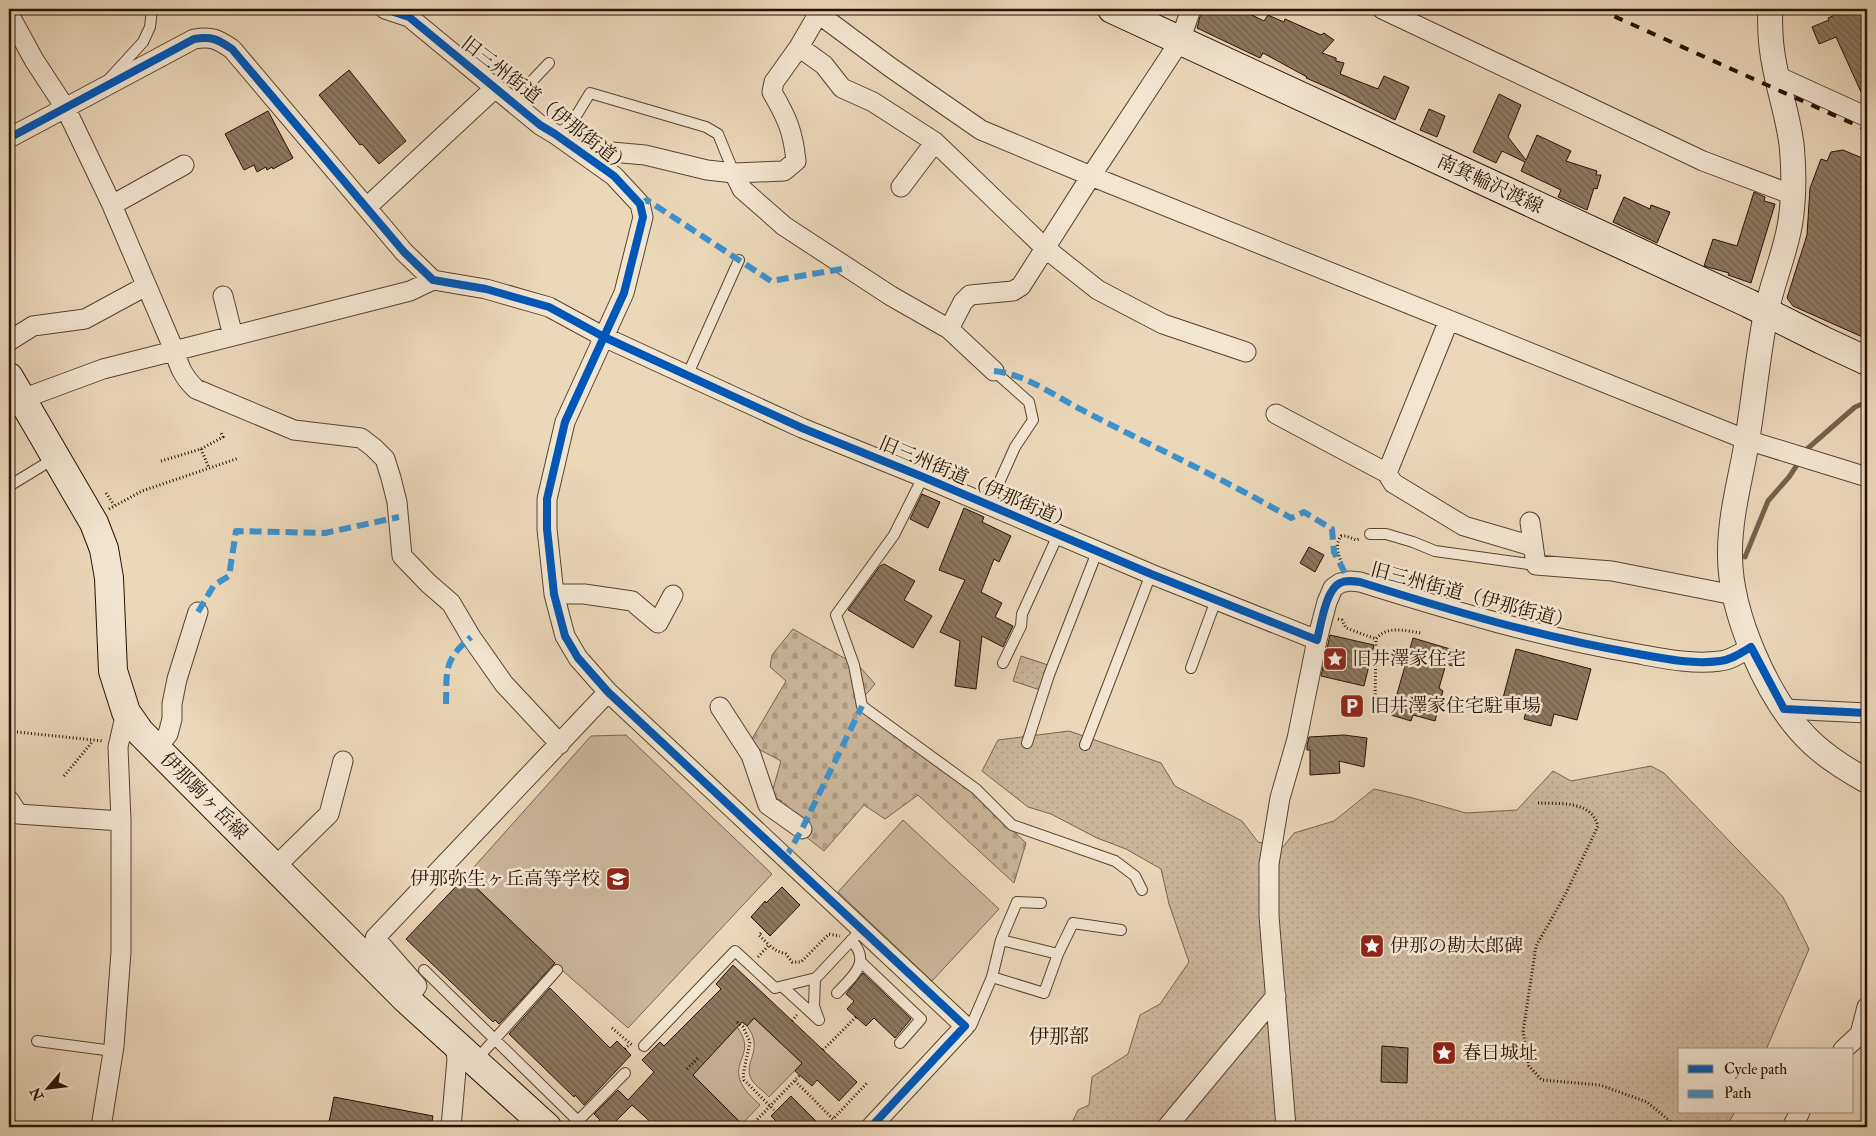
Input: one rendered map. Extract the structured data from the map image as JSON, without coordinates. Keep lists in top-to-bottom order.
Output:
{
  "streets": {
    "main road": ["南箕輪沢渡線", "伊那駒ヶ岳線"],
    "street": ["旧三州街道（伊那街道）"]
  },
  "districts": ["伊那部"],
  "places": {
    "place": ["旧井澤家住宅", "伊那の勘太郎碑", "春日城址"],
    "parking": ["旧井澤家住宅駐車場"],
    "school or university": ["伊那弥生ヶ丘高等学校"]
  },
  "legend": ["Cycle path", "Path"],
  "north": "bottom left"
}
